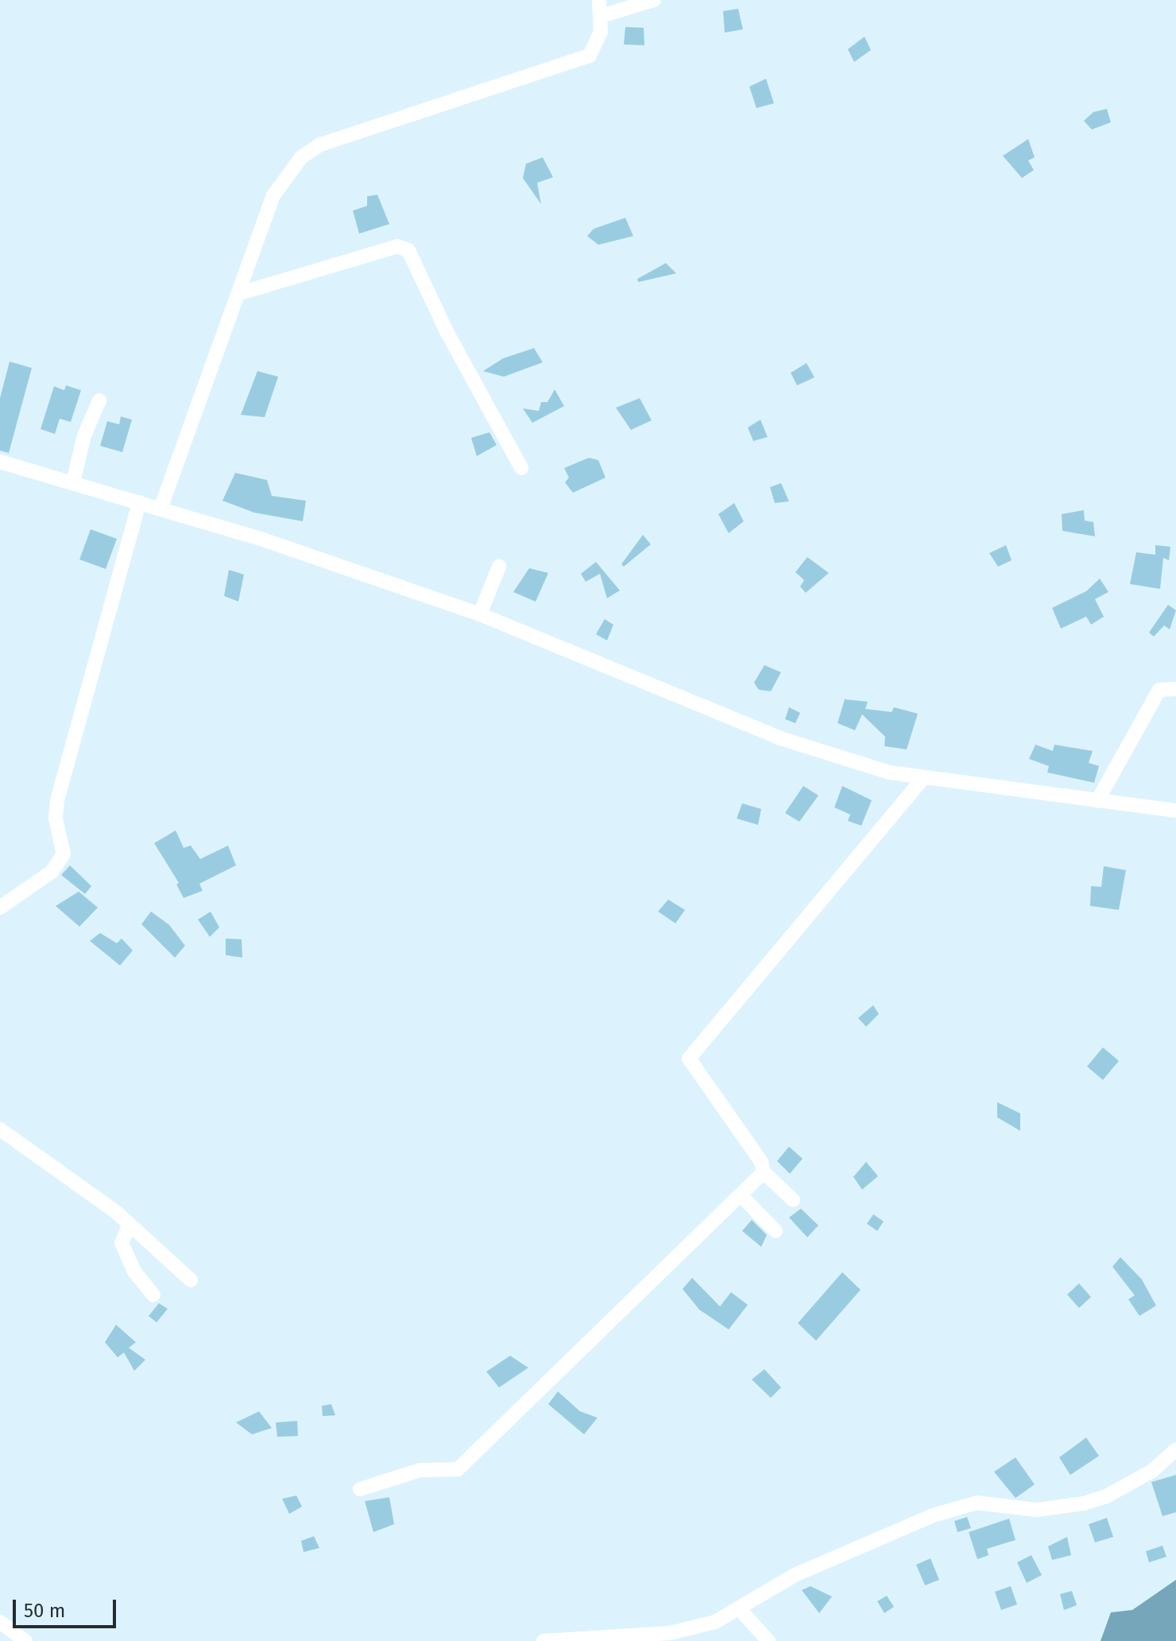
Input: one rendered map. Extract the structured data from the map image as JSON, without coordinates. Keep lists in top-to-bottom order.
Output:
{
  "scale_bar": "50 m"
}
